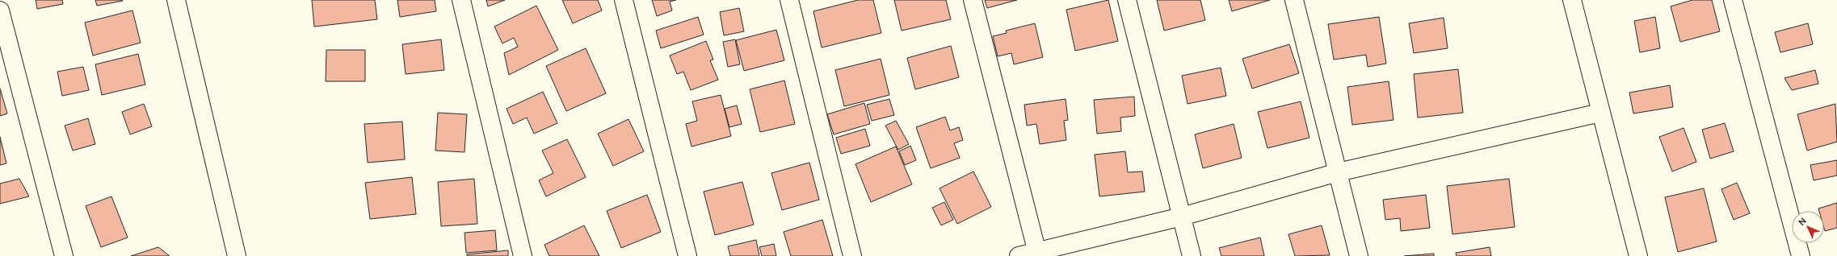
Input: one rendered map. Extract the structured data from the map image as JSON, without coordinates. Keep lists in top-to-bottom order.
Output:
{
  "north": "top left"
}
